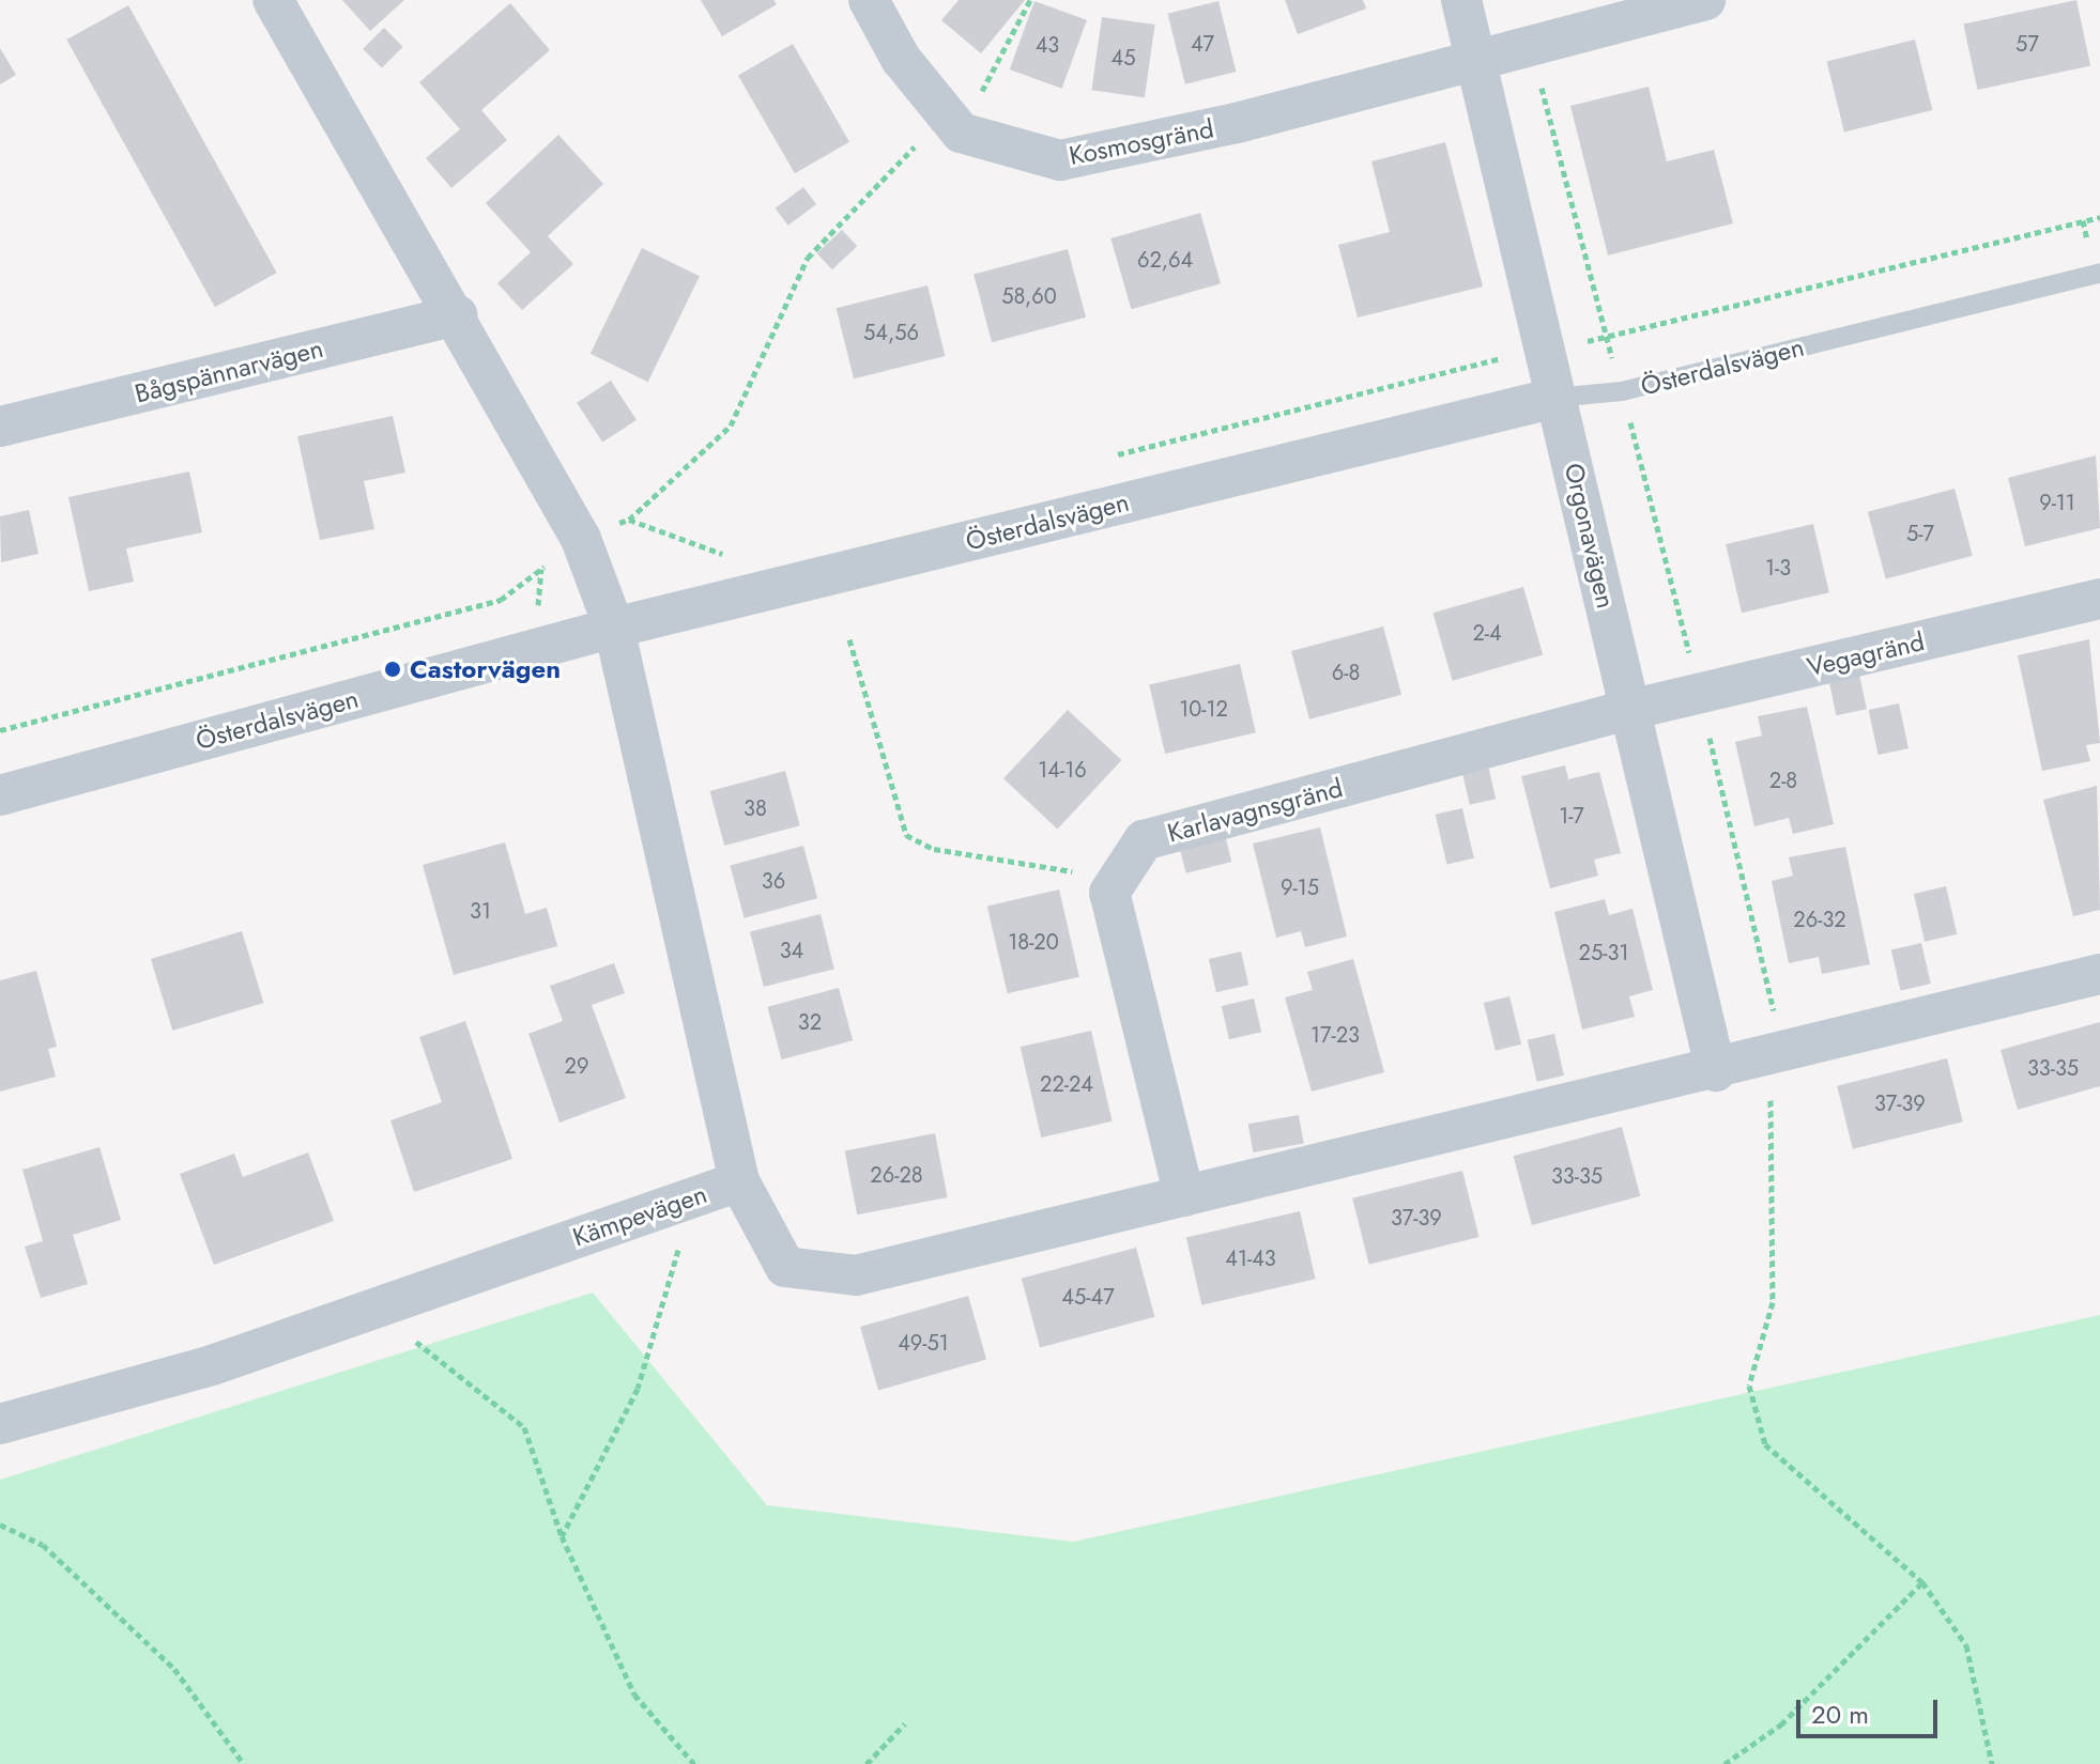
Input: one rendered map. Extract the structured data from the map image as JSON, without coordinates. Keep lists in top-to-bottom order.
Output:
{
  "streets": {
    "street": [
      "Kosmosgränd",
      "Österdalsvägen",
      "Bågspännarvägen",
      "Orgonavägen",
      "Vegagränd",
      "Karlavagnsgränd",
      "Kämpevägen"
    ]
  },
  "crossings": [
    ["Kosmosgränd", "Orgonavägen"],
    ["Österdalsvägen", "Orgonavägen"],
    ["Österdalsvägen", "Kämpevägen"],
    ["Orgonavägen", "Vegagränd"],
    ["Orgonavägen", "Karlavagnsgränd"],
    ["Vegagränd", "Karlavagnsgränd"]
  ],
  "places": ["Castorvägen"],
  "house_numbers": [
    "47",
    "57",
    "43",
    "45",
    "62,64",
    "58,60",
    "54,56",
    "9-11",
    "5-7",
    "1-3",
    "2-4",
    "6-8",
    "10-12",
    "14-16",
    "2-8",
    "38",
    "1-7",
    "36",
    "9-15",
    "31",
    "26-32",
    "18-20",
    "34",
    "25-31",
    "32",
    "17-23",
    "29",
    "33-35",
    "22-24",
    "37-39",
    "26-28",
    "33-35",
    "37-39",
    "41-43",
    "45-47",
    "49-51"
  ],
  "scale_bar": "20 m"
}
